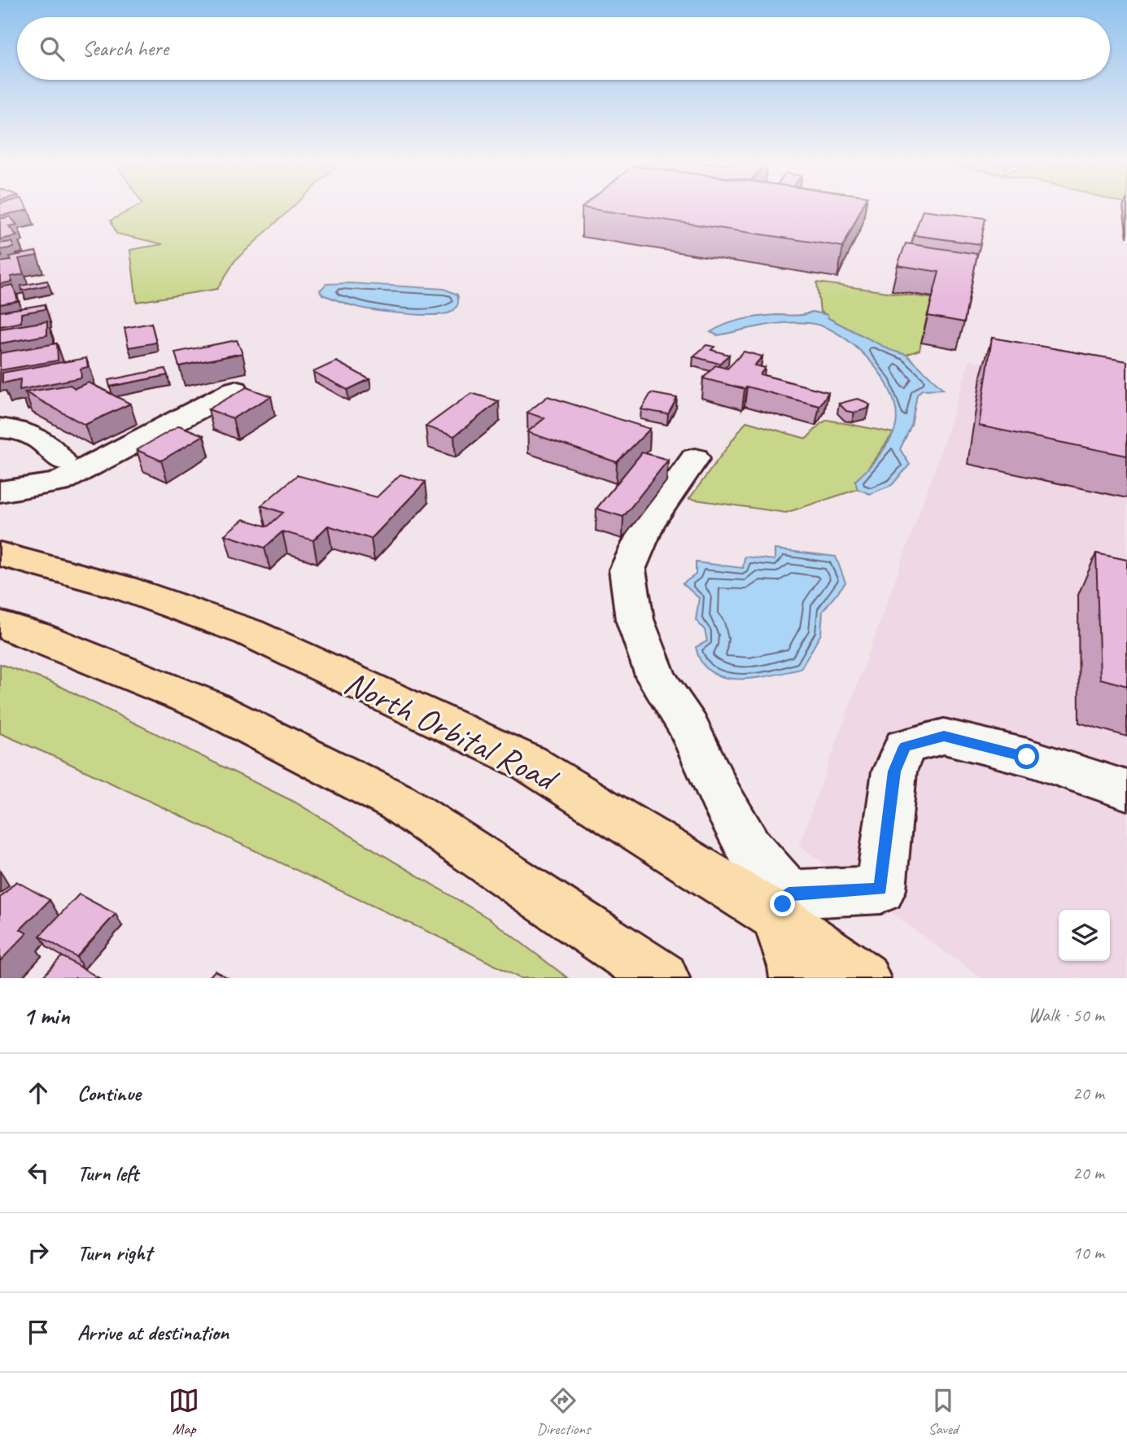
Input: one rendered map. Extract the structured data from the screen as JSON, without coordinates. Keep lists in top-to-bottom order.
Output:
{
  "streets": {
    "highway": ["North Orbital Road"]
  },
  "page": {
    "search": "Search here",
    "heading": ["1 min", "Walk · 50 m"],
    "list": [
      ["Continue", "20 m"],
      ["Turn left", "20 m"],
      ["Turn right", "10 m"],
      "Arrive at destination"
    ],
    "nav": ["Map", "Directions", "Saved"]
  }
}
